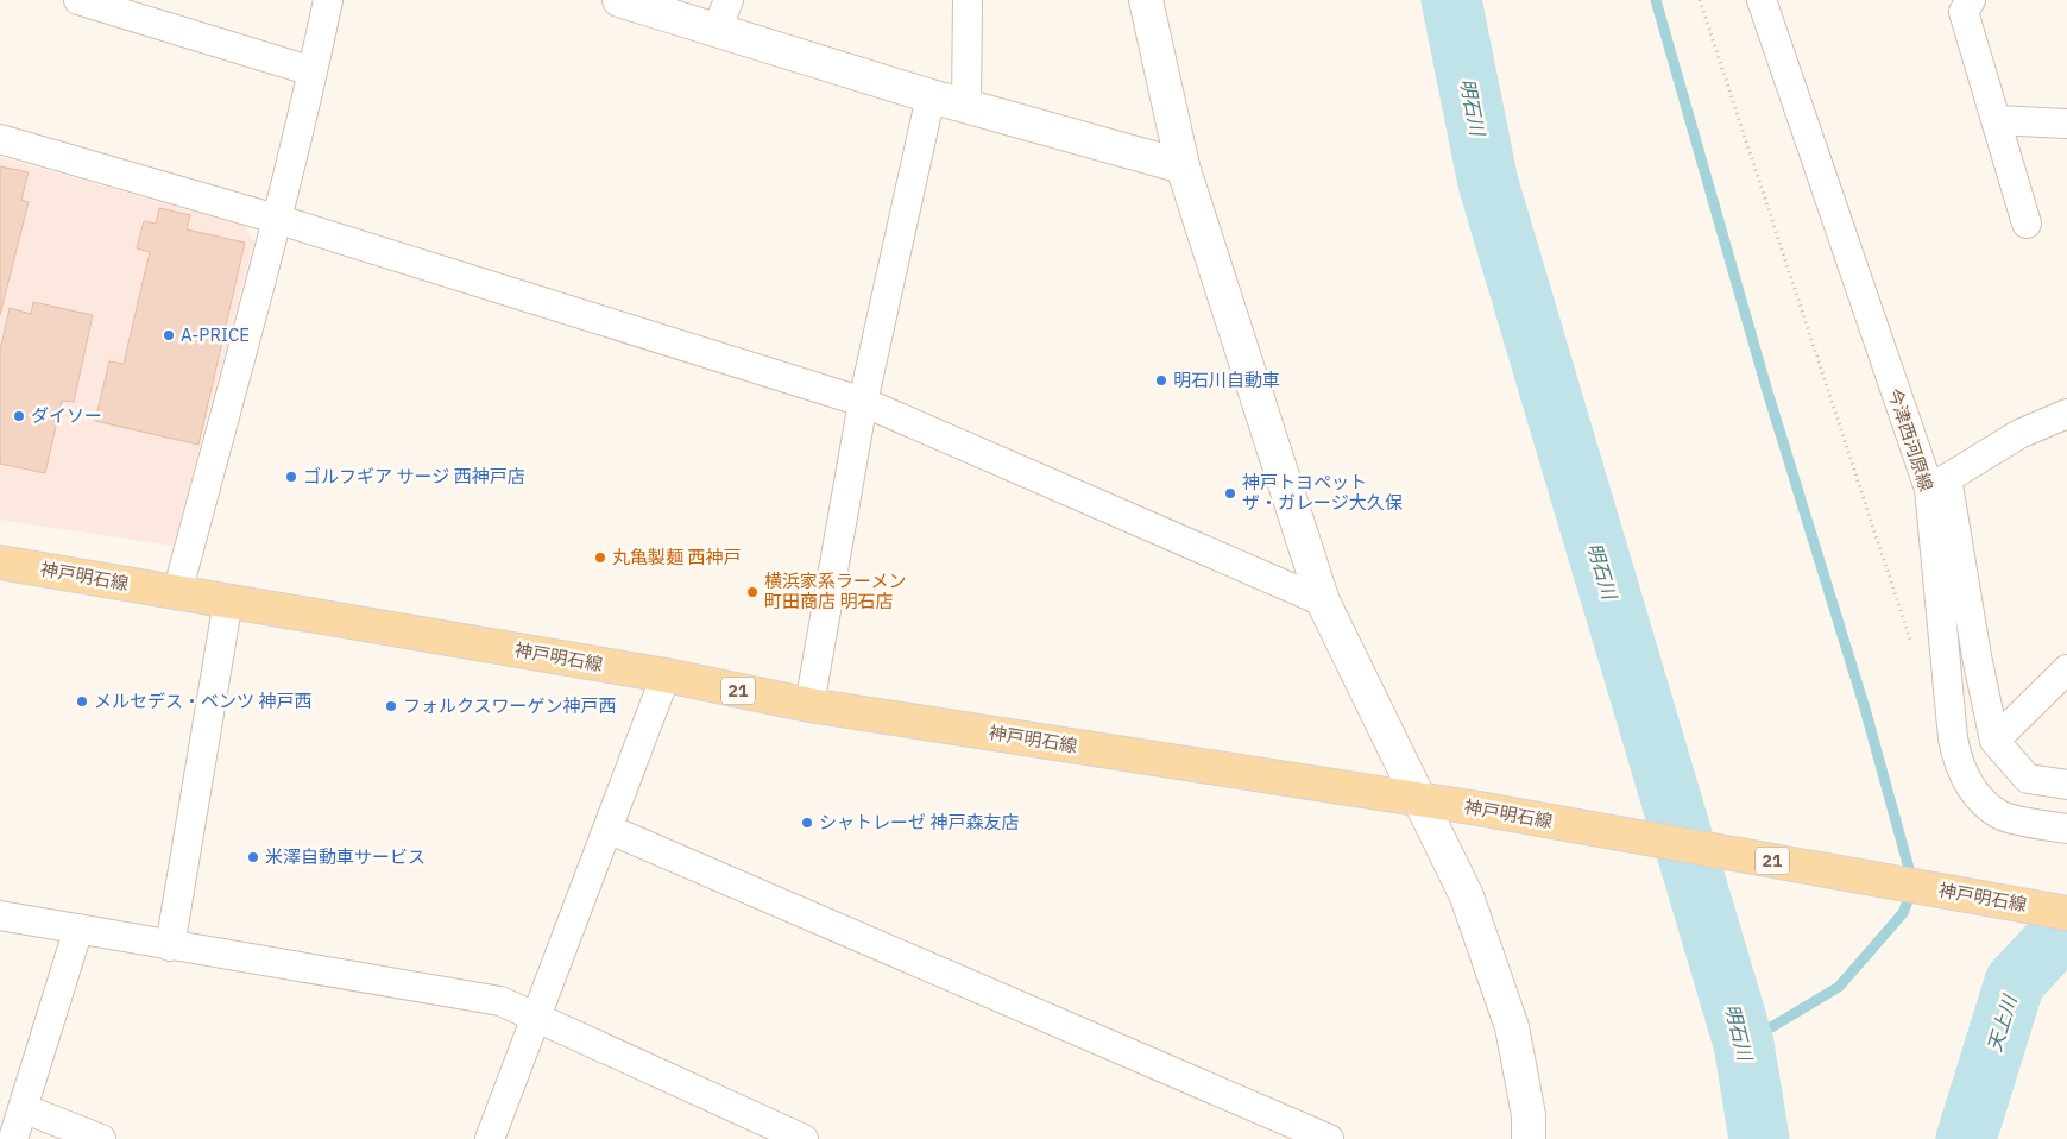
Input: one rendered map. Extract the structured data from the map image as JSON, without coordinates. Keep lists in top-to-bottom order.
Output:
{
  "streets": {
    "main road": ["神戸明石線", "21"],
    "street": ["今津西河原線"]
  },
  "water": ["明石川", "天上川"],
  "places": [
    "A-PRICE",
    "明石川自動車",
    "ダイソー",
    "ゴルフギア サージ 西神戸店",
    "神戸トヨペット ザ・ガレージ大久保",
    "丸亀製麺 西神戸",
    "横浜家系ラーメン 町田商店 明石店",
    "メルセデス・ベンツ 神戸西",
    "フォルクスワーゲン神戸西",
    "シャトレーゼ 神戸森友店",
    "米澤自動車サービス"
  ]
}
